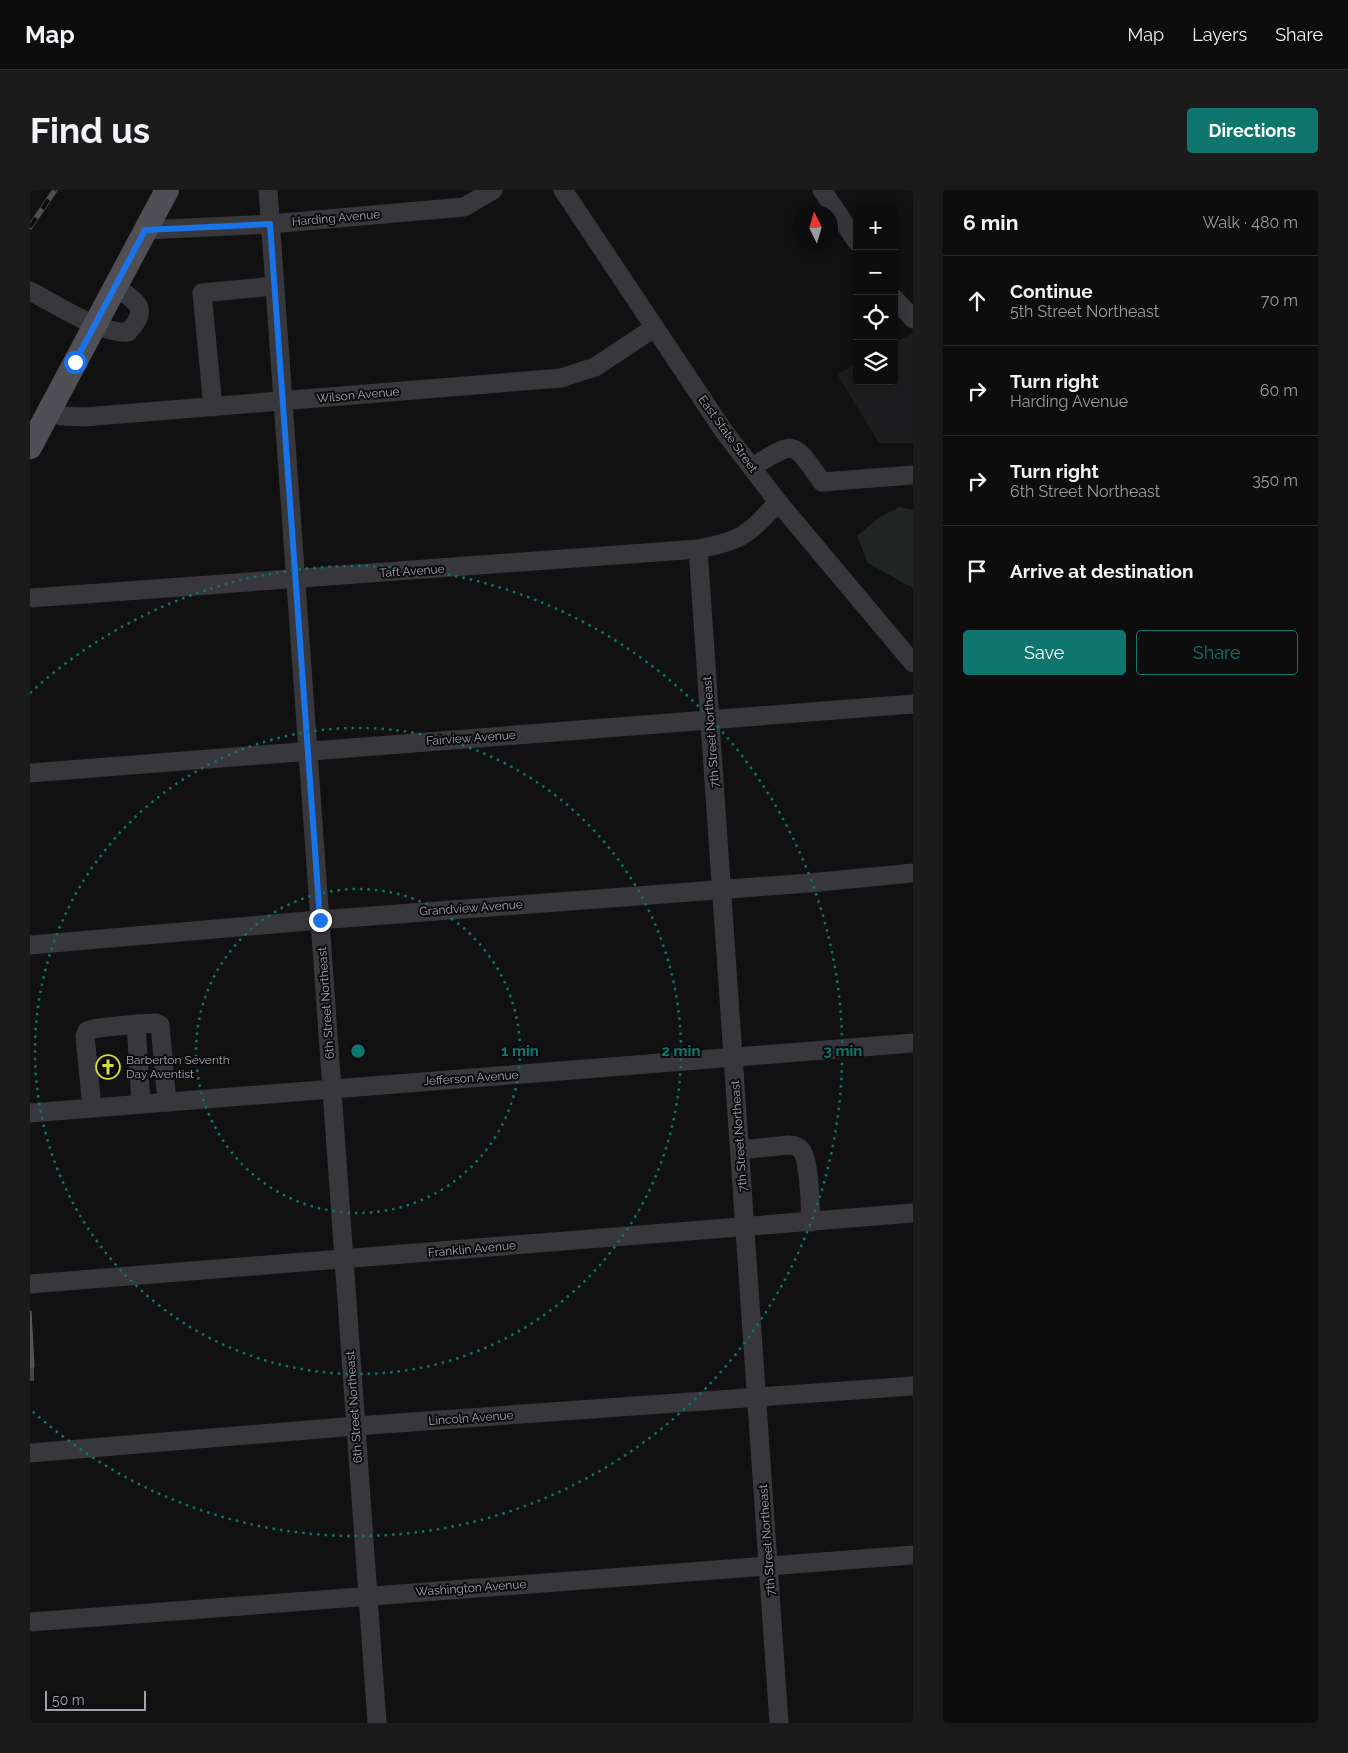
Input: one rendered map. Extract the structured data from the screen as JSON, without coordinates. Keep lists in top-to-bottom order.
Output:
{
  "streets": {
    "street": [
      "Harding Avenue",
      "Wilson Avenue",
      "East State Street",
      "Taft Avenue",
      "7th Street Northeast",
      "Fairview Avenue",
      "Grandview Avenue",
      "6th Street Northeast",
      "Jefferson Avenue",
      "Franklin Avenue",
      "Lincoln Avenue",
      "Washington Avenue"
    ]
  },
  "crossings": [
    ["Harding Avenue", "6th Street Northeast"],
    ["Wilson Avenue", "East State Street"],
    ["Wilson Avenue", "6th Street Northeast"],
    ["East State Street", "Taft Avenue"],
    ["Taft Avenue", "7th Street Northeast"],
    ["Taft Avenue", "6th Street Northeast"],
    ["7th Street Northeast", "Fairview Avenue"],
    ["7th Street Northeast", "Grandview Avenue"],
    ["7th Street Northeast", "Jefferson Avenue"],
    ["7th Street Northeast", "Franklin Avenue"],
    ["7th Street Northeast", "Lincoln Avenue"],
    ["7th Street Northeast", "Washington Avenue"],
    ["Fairview Avenue", "6th Street Northeast"],
    ["Grandview Avenue", "6th Street Northeast"],
    ["6th Street Northeast", "Jefferson Avenue"],
    ["6th Street Northeast", "Franklin Avenue"],
    ["6th Street Northeast", "Lincoln Avenue"],
    ["6th Street Northeast", "Washington Avenue"]
  ],
  "places": {
    "church": ["Barberton Seventh Day Aventist"]
  },
  "scale_bar": "50 m",
  "north": "top",
  "page": {
    "header": "Map",
    "nav": ["Map", "Layers", "Share"],
    "buttons": [
      "Directions",
      ["Save", "Share"]
    ],
    "title": "Find us",
    "heading": ["6 min", "Walk · 480 m"],
    "map_buttons": ["+", "−"],
    "list": [
      ["Continue", "5th Street Northeast", "70 m"],
      ["Turn right", "Harding Avenue", "60 m"],
      ["Turn right", "6th Street Northeast", "350 m"],
      "Arrive at destination"
    ],
    "scale": "50 m"
  },
  "rings": ["1 min", "2 min", "3 min"]
}
